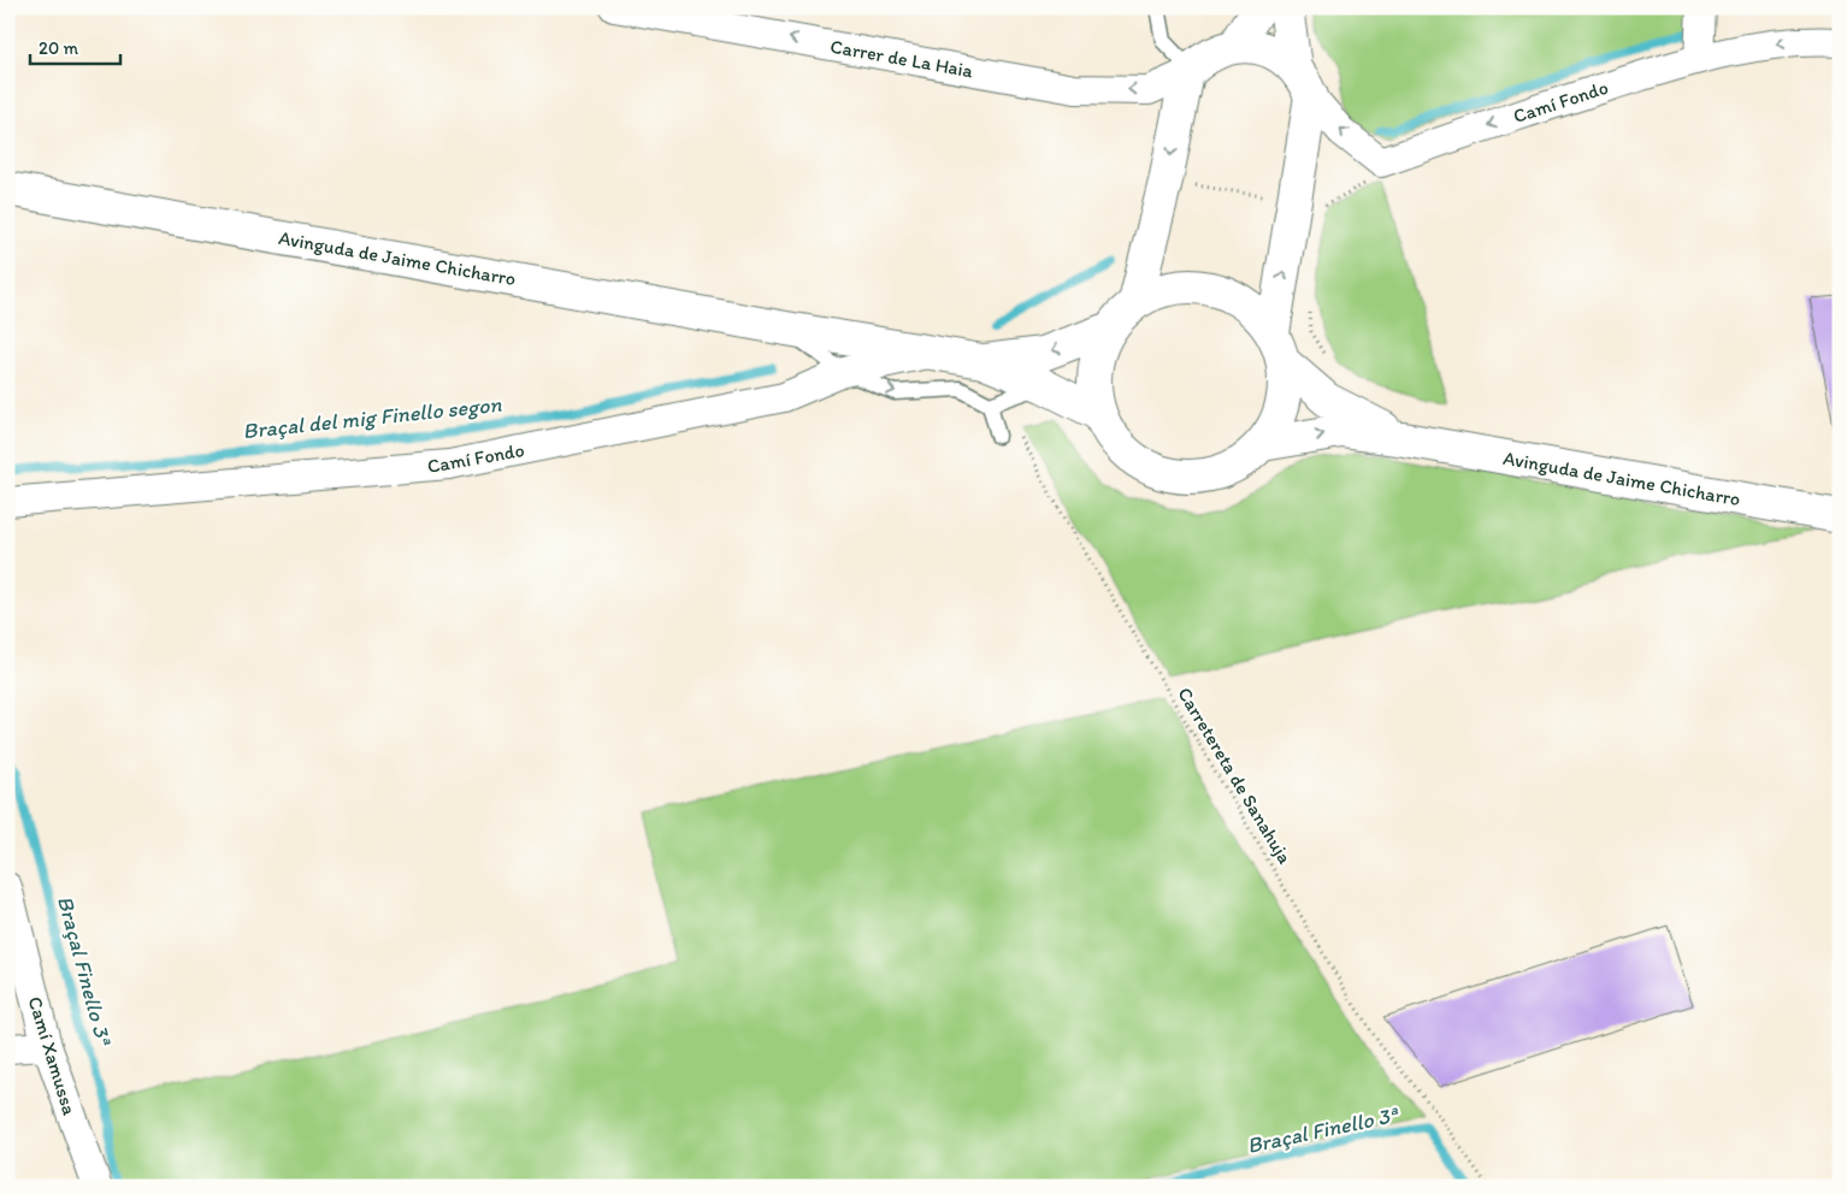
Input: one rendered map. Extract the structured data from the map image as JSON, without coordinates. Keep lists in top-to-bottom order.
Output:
{
  "streets": {
    "street": [
      "Carrer de La Haia",
      "Camí Fondo",
      "Avinguda de Jaime Chicharro",
      "Camí Xamussa"
    ],
    "path": ["Carretereta de Sanahuja"]
  },
  "crossings": [
    ["Camí Fondo", "Avinguda de Jaime Chicharro"]
  ],
  "one_way": ["Carrer de La Haia", "Camí Fondo"],
  "water": ["Braçal del mig Finello segon", "Braçal Finello 3ª"],
  "scale_bar": "20 m"
}
